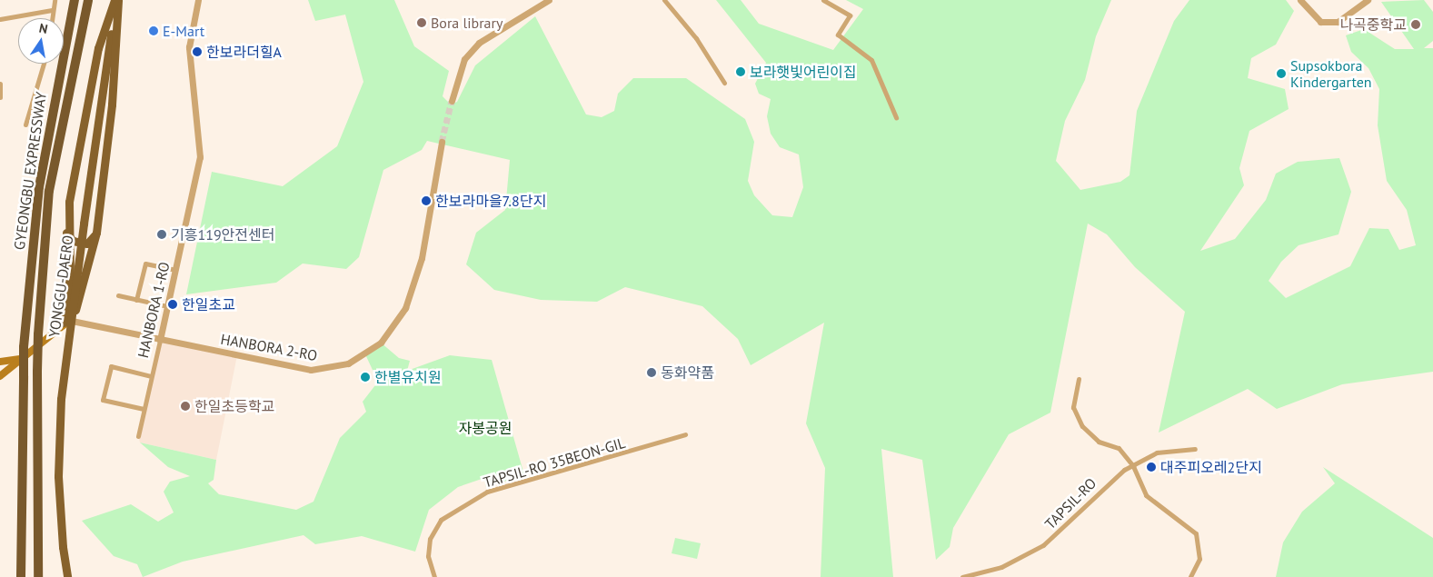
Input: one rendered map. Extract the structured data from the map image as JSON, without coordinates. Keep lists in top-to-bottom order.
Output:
{
  "streets": {
    "highway": ["GYEONGBU EXPRESSWAY", "YONGGU-DAERO"],
    "street": [
      "HANBORA 1-RO",
      "HANBORA 2-RO",
      "TAPSIL-RO 35BEON-GIL",
      "TAPSIL-RO"
    ]
  },
  "crossings": [
    ["HANBORA 1-RO", "HANBORA 2-RO"]
  ],
  "parks": ["자봉공원"],
  "places": [
    "Bora library",
    "나곡중학교",
    "E-Mart",
    "한보라더힐A",
    "보라햇빛어린이집",
    "Supsokbora Kindergarten",
    "한보라마을7.8단지",
    "기흥119안전센터",
    "한일초교",
    "동화약품",
    "한별유치원",
    "한일초등학교",
    "대주피오레2단지"
  ],
  "north": "top"
}
